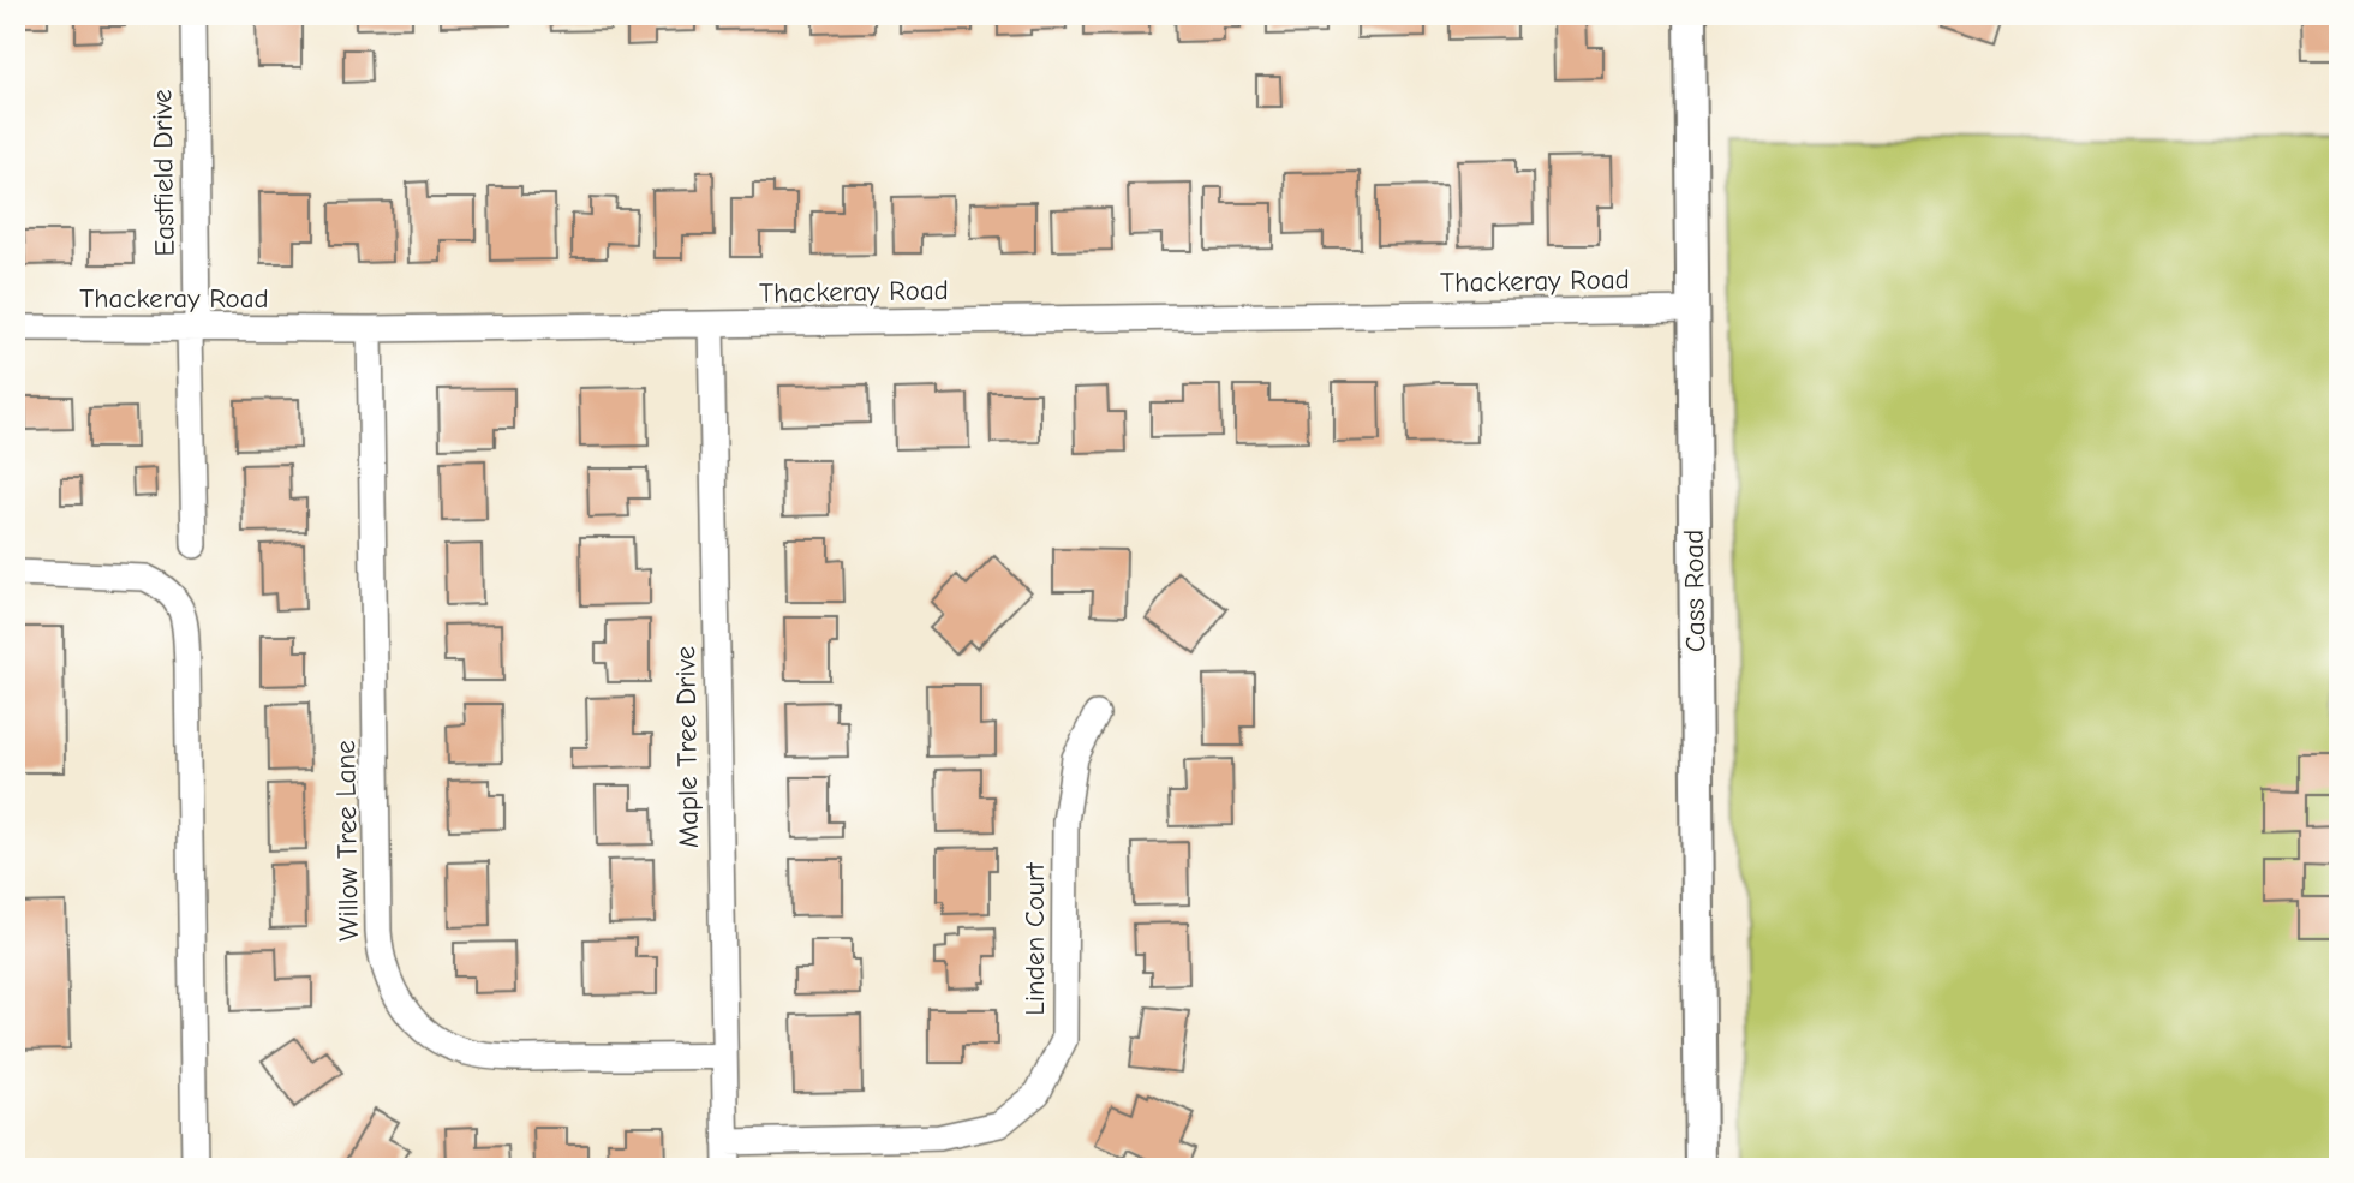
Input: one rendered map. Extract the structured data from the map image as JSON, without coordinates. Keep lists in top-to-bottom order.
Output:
{
  "streets": {
    "street": [
      "Eastfield Drive",
      "Thackeray Road",
      "Cass Road",
      "Maple Tree Drive",
      "Willow Tree Lane",
      "Linden Court"
    ]
  },
  "crossings": [
    ["Eastfield Drive", "Thackeray Road"],
    ["Thackeray Road", "Cass Road"],
    ["Thackeray Road", "Maple Tree Drive"],
    ["Thackeray Road", "Willow Tree Lane"],
    ["Maple Tree Drive", "Willow Tree Lane"],
    ["Maple Tree Drive", "Linden Court"]
  ]
}
